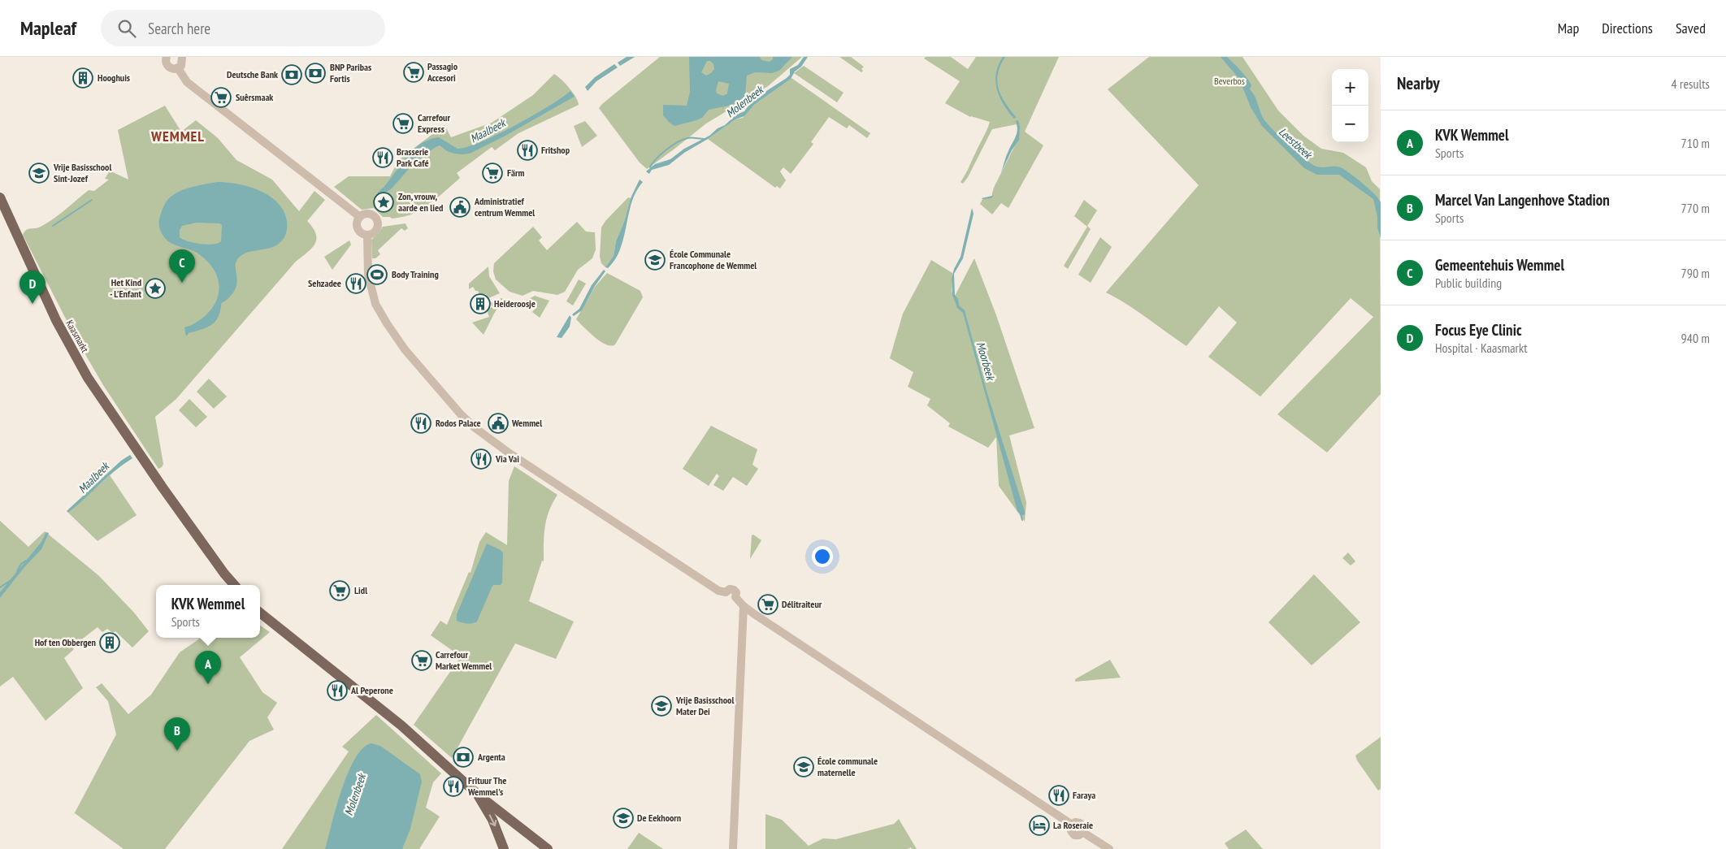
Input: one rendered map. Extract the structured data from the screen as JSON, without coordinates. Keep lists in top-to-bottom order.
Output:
{
  "streets": {
    "main road": ["Kaasmarkt"]
  },
  "districts": ["WEMMEL"],
  "water": [
    "Molenbeek",
    "Maalbeek",
    "Leestbeek",
    "Moorbeek"
  ],
  "parks": ["Beverbos"],
  "places": {
    "supermarket": [
      "Passagio Accesori",
      "Suêrsmaak",
      "Carrefour Express",
      "Färm",
      "Lidl",
      "Délitraiteur",
      "Carrefour Market Wemmel"
    ],
    "bank": ["BNP Paribas Fortis", "Deutsche Bank", "Argenta"],
    "building": ["Hooghuis", "Heideroosje", "Hof ten Obbergen"],
    "restaurant": [
      "Fritshop",
      "Brasserie Park Café",
      "Sehzadee",
      "Rodos Palace",
      "Via Vai",
      "Al Peperone",
      "Frituur The Wemmel's",
      "Faraya"
    ],
    "school or university": [
      "Vrije Basisschool Sint-Jozef",
      "École Communale Francophone de Wemmel",
      "Vrije Basisschool Mater Dei",
      "École communale maternelle",
      "De Eekhoorn"
    ],
    "place": ["Zon, vrouw, aarde en lied", "Het Kind - L'Enfant"],
    "public building": ["Administratief centrum Wemmel", "Wemmel"],
    "sports": ["Body Training"],
    "hotel": ["La Roseraie"]
  },
  "page": {
    "header": "Mapleaf",
    "search": "Search here",
    "nav": ["Map", "Directions", "Saved"],
    "heading": ["Nearby", "4 results"],
    "map_buttons": ["+", "−"],
    "list": [
      {
        "mark": "A",
        "name": "KVK Wemmel",
        "note": "Sports",
        "value": "710 m"
      },
      {
        "mark": "B",
        "name": "Marcel Van Langenhove Stadion",
        "note": "Sports",
        "value": "770 m"
      },
      {
        "mark": "C",
        "name": "Gemeentehuis Wemmel",
        "note": "Public building",
        "value": "790 m"
      },
      {
        "mark": "D",
        "name": "Focus Eye Clinic",
        "note": "Hospital · Kaasmarkt",
        "value": "940 m"
      }
    ],
    "pins": [
      "C",
      "D",
      "A",
      "B"
    ],
    "popup": ["KVK Wemmel", "Sports"]
  }
}
